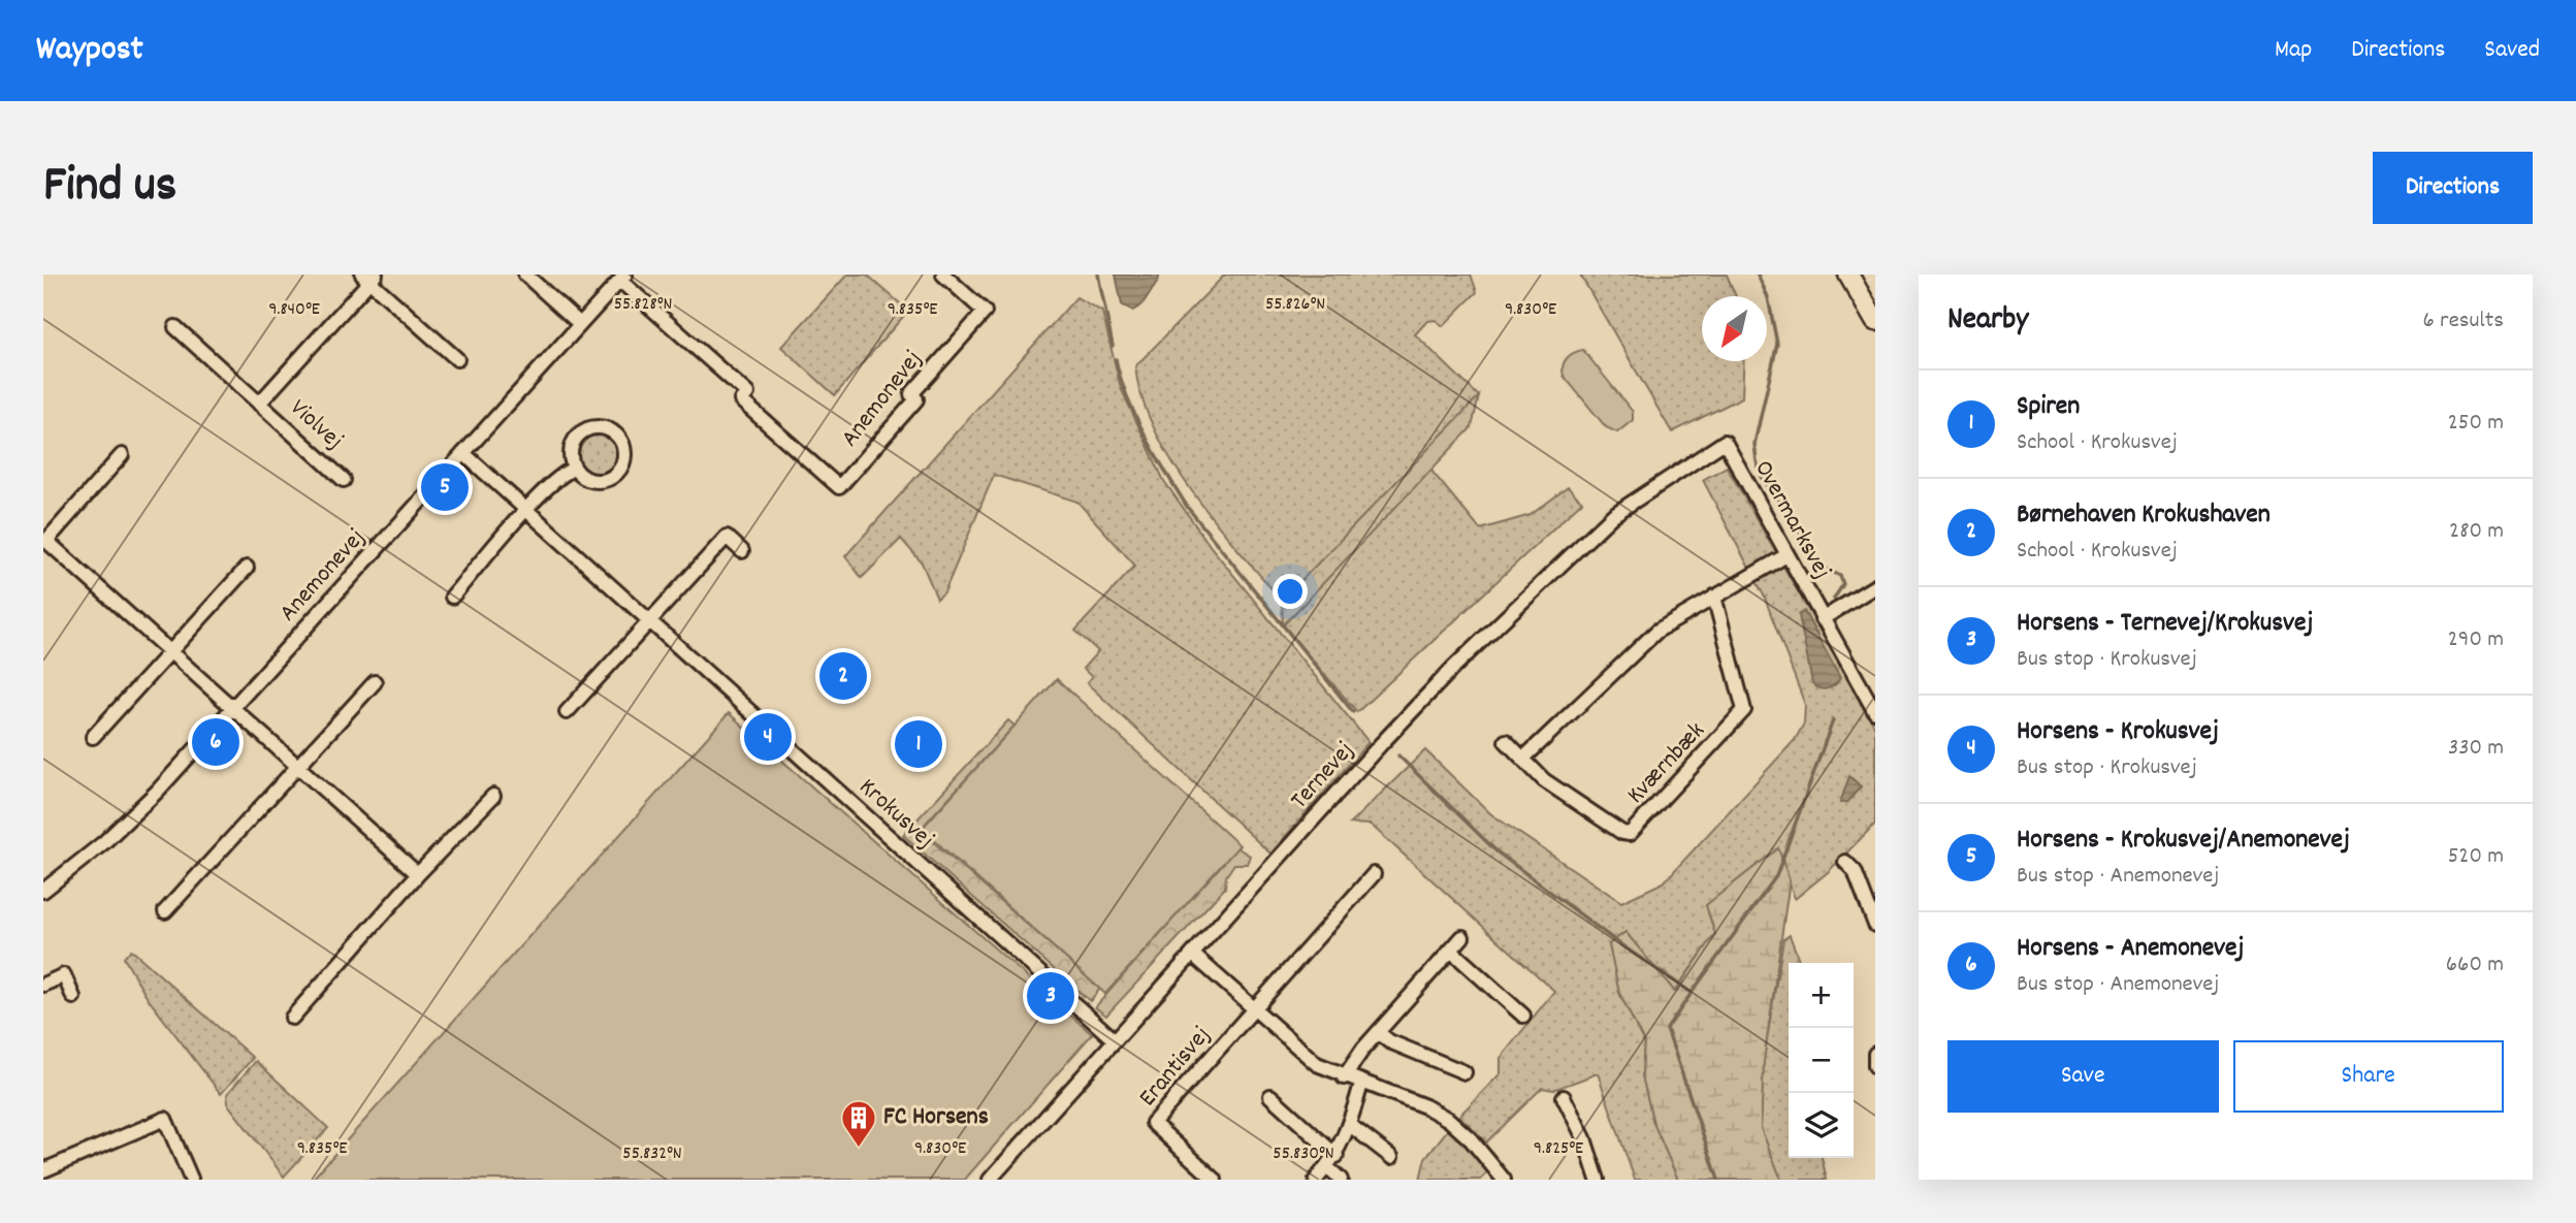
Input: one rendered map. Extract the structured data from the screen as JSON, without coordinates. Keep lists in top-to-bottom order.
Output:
{
  "streets": {
    "street": [
      "Anemonevej",
      "Violvej",
      "Overmarksvej",
      "Kværnbæk",
      "Ternevej",
      "Krokusvej",
      "Erantisvej"
    ]
  },
  "crossings": [
    ["Anemonevej", "Krokusvej"],
    ["Overmarksvej", "Ternevej"],
    ["Ternevej", "Krokusvej"]
  ],
  "places": {
    "building": ["FC Horsens"]
  },
  "north": "bottom left",
  "page": {
    "header": "Waypost",
    "nav": ["Map", "Directions", "Saved"],
    "title": "Find us",
    "buttons": [
      "Directions",
      ["Save", "Share"]
    ],
    "heading": ["Nearby", "6 results"],
    "list": [
      {
        "mark": "1",
        "name": "Spiren",
        "note": "School · Krokusvej",
        "value": "250 m"
      },
      {
        "mark": "2",
        "name": "Børnehaven Krokushaven",
        "note": "School · Krokusvej",
        "value": "280 m"
      },
      {
        "mark": "3",
        "name": "Horsens - Ternevej/Krokusvej",
        "note": "Bus stop · Krokusvej",
        "value": "290 m"
      },
      {
        "mark": "4",
        "name": "Horsens - Krokusvej",
        "note": "Bus stop · Krokusvej",
        "value": "330 m"
      },
      {
        "mark": "5",
        "name": "Horsens - Krokusvej/Anemonevej",
        "note": "Bus stop · Anemonevej",
        "value": "520 m"
      },
      {
        "mark": "6",
        "name": "Horsens - Anemonevej",
        "note": "Bus stop · Anemonevej",
        "value": "660 m"
      }
    ],
    "pins": [
      "5",
      "2",
      "4",
      "6",
      "1",
      "3"
    ],
    "map_buttons": ["+", "−"]
  },
  "coordinates": [
    "55.828°N",
    "55.826°N",
    "9.840°E",
    "9.835°E",
    "9.830°E",
    "9.825°E",
    "55.832°N",
    "55.830°N"
  ]
}
